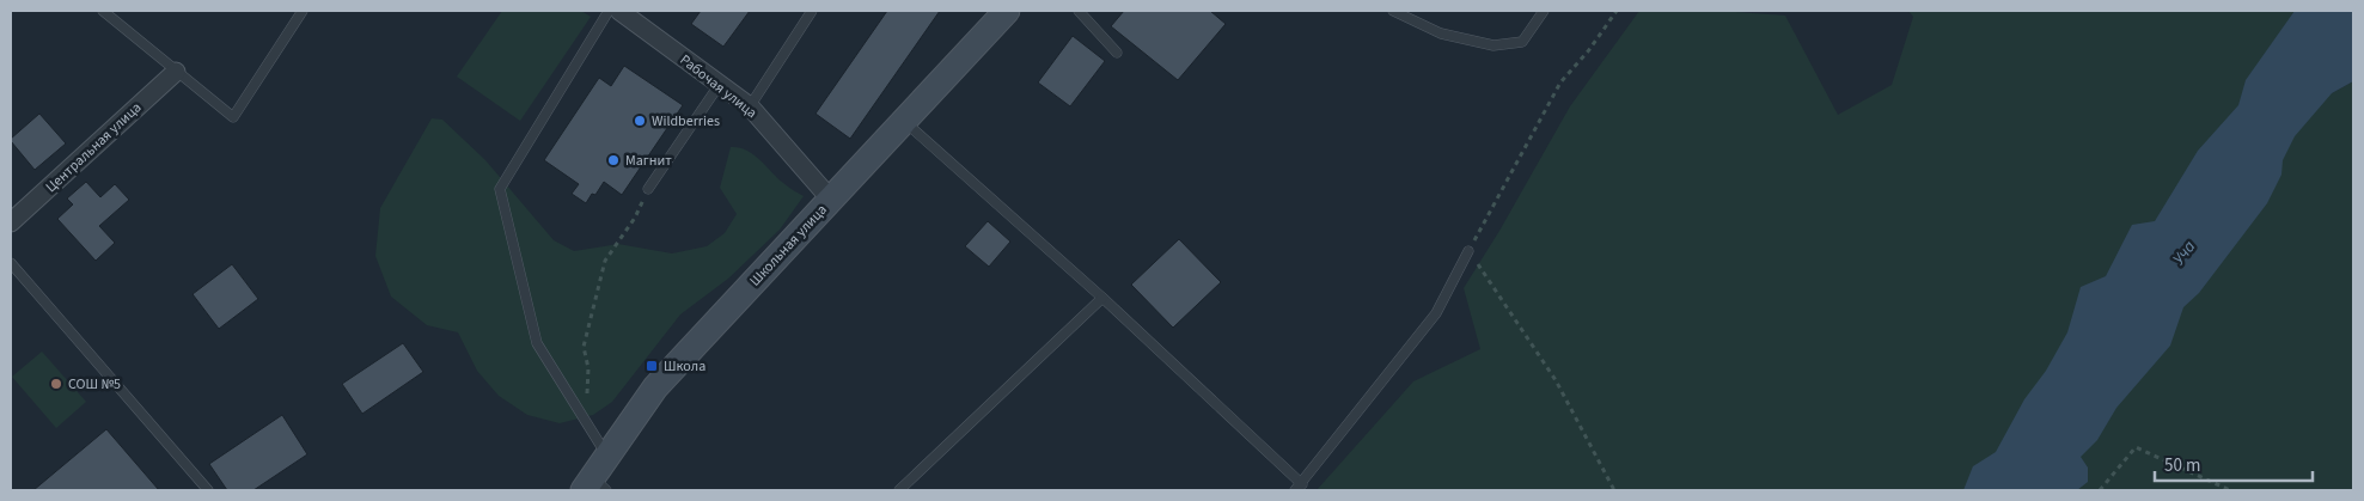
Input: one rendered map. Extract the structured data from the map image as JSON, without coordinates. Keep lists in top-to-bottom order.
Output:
{
  "streets": {
    "street": ["Рабочая улица", "Центральная улица", "Школьная улица"]
  },
  "crossings": [
    ["Рабочая улица", "Школьная улица"]
  ],
  "water": ["Уча"],
  "places": {
    "other": ["Wildberries", "Магнит", "СОШ №5"],
    "transit": ["Школа"]
  },
  "scale_bar": "50 m"
}
